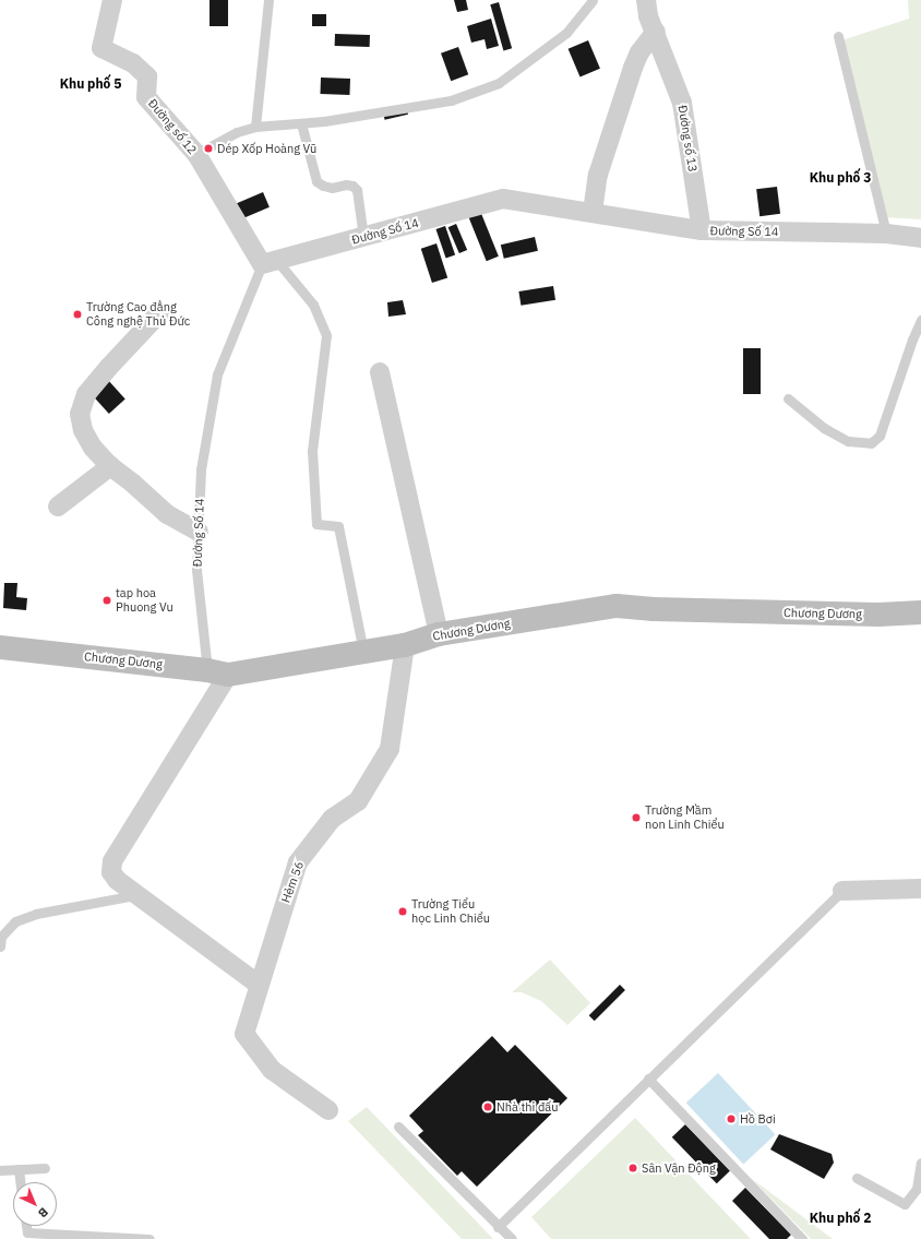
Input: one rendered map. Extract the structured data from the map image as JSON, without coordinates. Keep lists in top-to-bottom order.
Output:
{
  "streets": {
    "street": [
      "Đường số 12",
      "Đường số 13",
      "Đường Số 14",
      "Chương Dương",
      "Hẻm 56"
    ]
  },
  "crossings": [
    ["Đường số 12", "Đường Số 14"],
    ["Đường số 13", "Đường Số 14"],
    ["Đường Số 14", "Chương Dương"],
    ["Chương Dương", "Hẻm 56"]
  ],
  "districts": ["Khu phố 5", "Khu phố 3", "Khu phố 2"],
  "places": [
    "Dép Xốp Hoàng Vũ",
    "Trường Cao đẳng Công nghệ Thủ Đức",
    "tap hoa Phuong Vu",
    "Trường Mầm non Linh Chiểu",
    "Trường Tiểu học Linh Chiểu",
    "Nhà thi đấu",
    "Hồ Bơi",
    "Sân Vận Động"
  ],
  "north": "bottom right"
}
